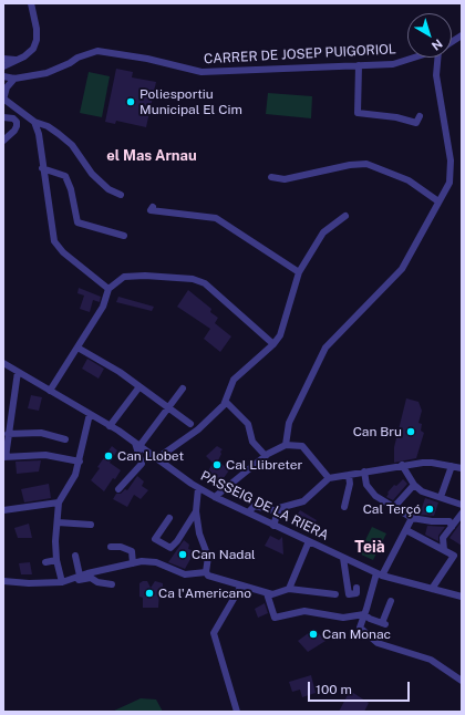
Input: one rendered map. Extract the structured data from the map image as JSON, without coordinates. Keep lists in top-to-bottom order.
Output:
{
  "streets": {
    "street": ["CARRER DE JOSEP PUIGORIOL", "PASSEIG DE LA RIERA"]
  },
  "districts": ["el Mas Arnau", "Teià"],
  "places": [
    "Poliesportiu Municipal El Cim",
    "Can Bru",
    "Can Llobet",
    "Cal Llibreter",
    "Cal Terçó",
    "Can Nadal",
    "Ca l'Americano",
    "Can Monac"
  ],
  "scale_bar": "100 m",
  "north": "bottom right"
}
